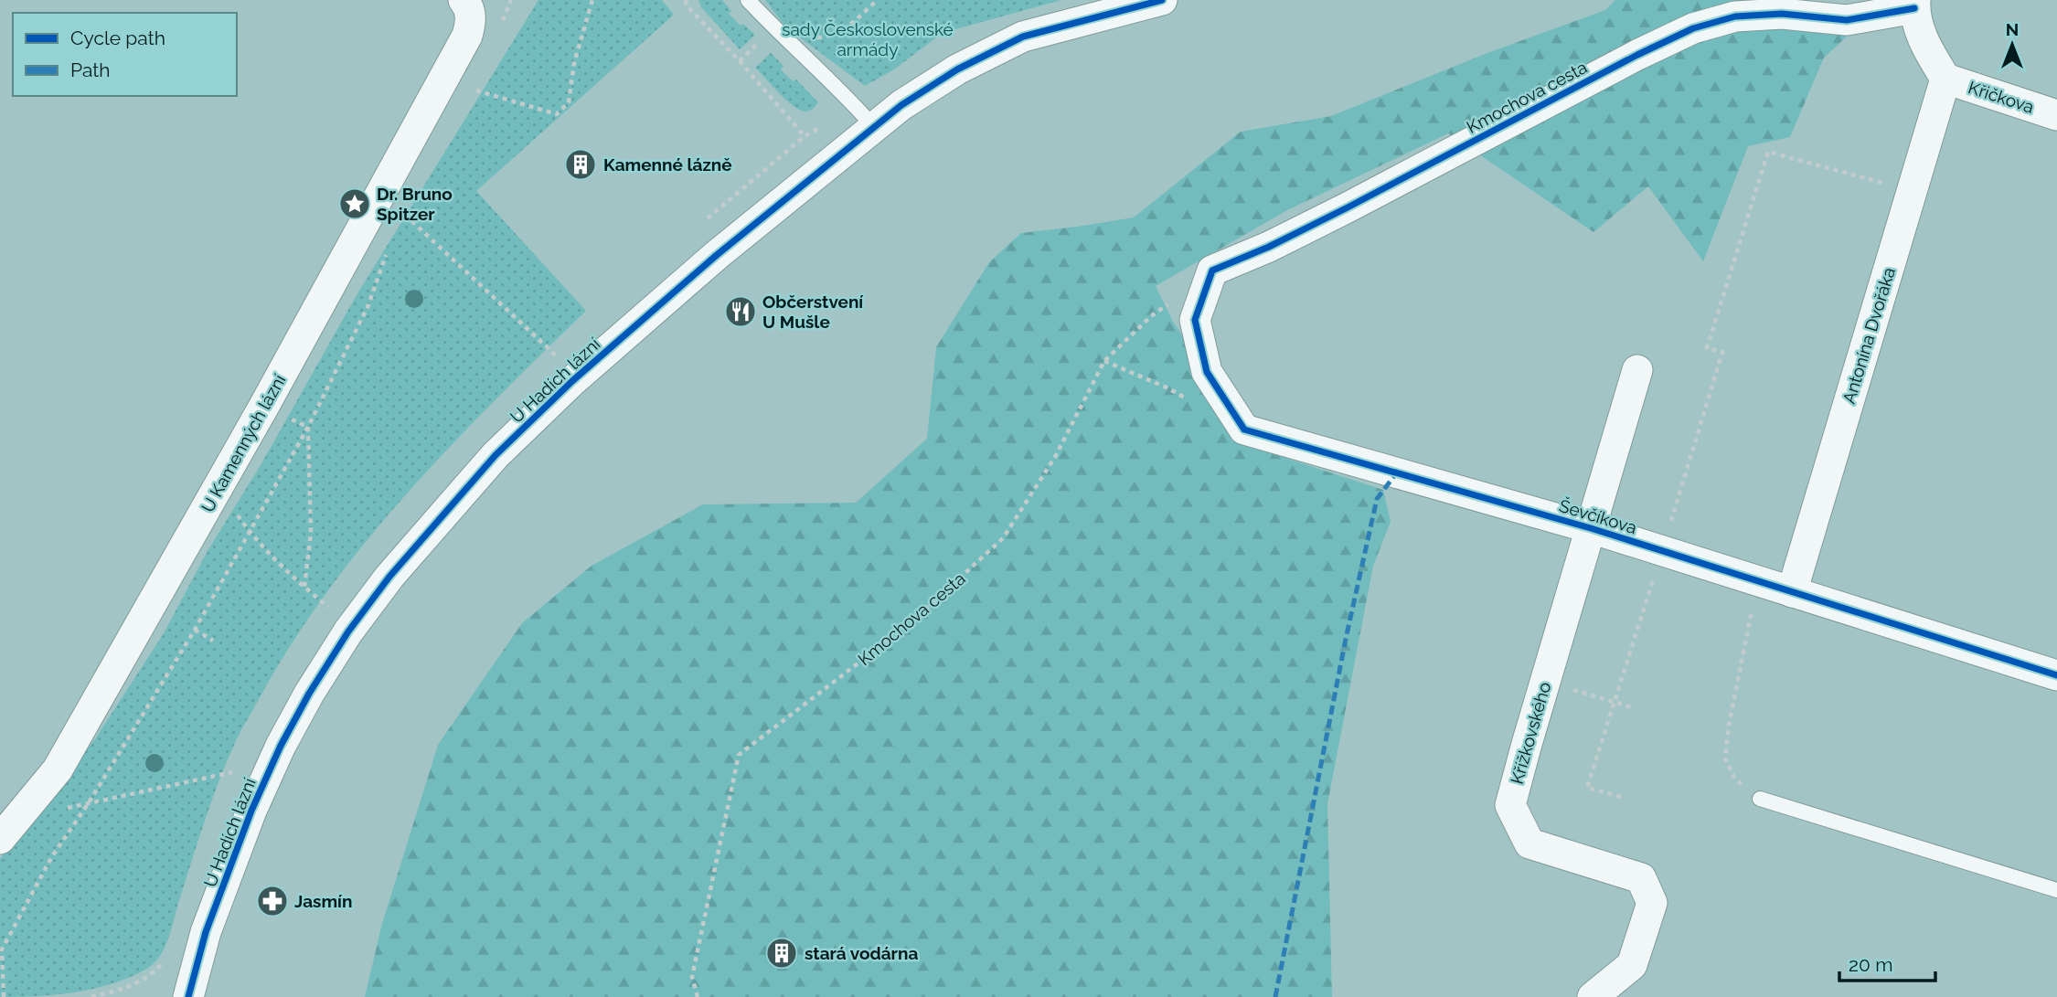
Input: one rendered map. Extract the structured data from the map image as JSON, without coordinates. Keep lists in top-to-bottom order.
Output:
{
  "streets": {
    "street": [
      "Kmochova cesta",
      "Křičkova",
      "Antonína Dvořáka",
      "U Hadích lázní",
      "U Kamenných lázní",
      "Ševčíkova",
      "Křížkovského"
    ]
  },
  "crossings": [
    ["Kmochova cesta", "Křičkova"],
    ["Kmochova cesta", "Antonína Dvořáka"],
    ["Kmochova cesta", "Ševčíkova"],
    ["Křičkova", "Antonína Dvořáka"],
    ["Antonína Dvořáka", "Ševčíkova"],
    ["Ševčíkova", "Křížkovského"]
  ],
  "parks": ["sady Československé armády"],
  "places": {
    "building": ["Kamenné lázně", "stará vodárna"],
    "place": ["Dr. Bruno Spitzer"],
    "restaurant": ["Občerstvení U Mušle"],
    "pharmacy": ["Jasmín"]
  },
  "legend": ["Cycle path", "Path"],
  "scale_bar": "20 m",
  "north": "top"
}
